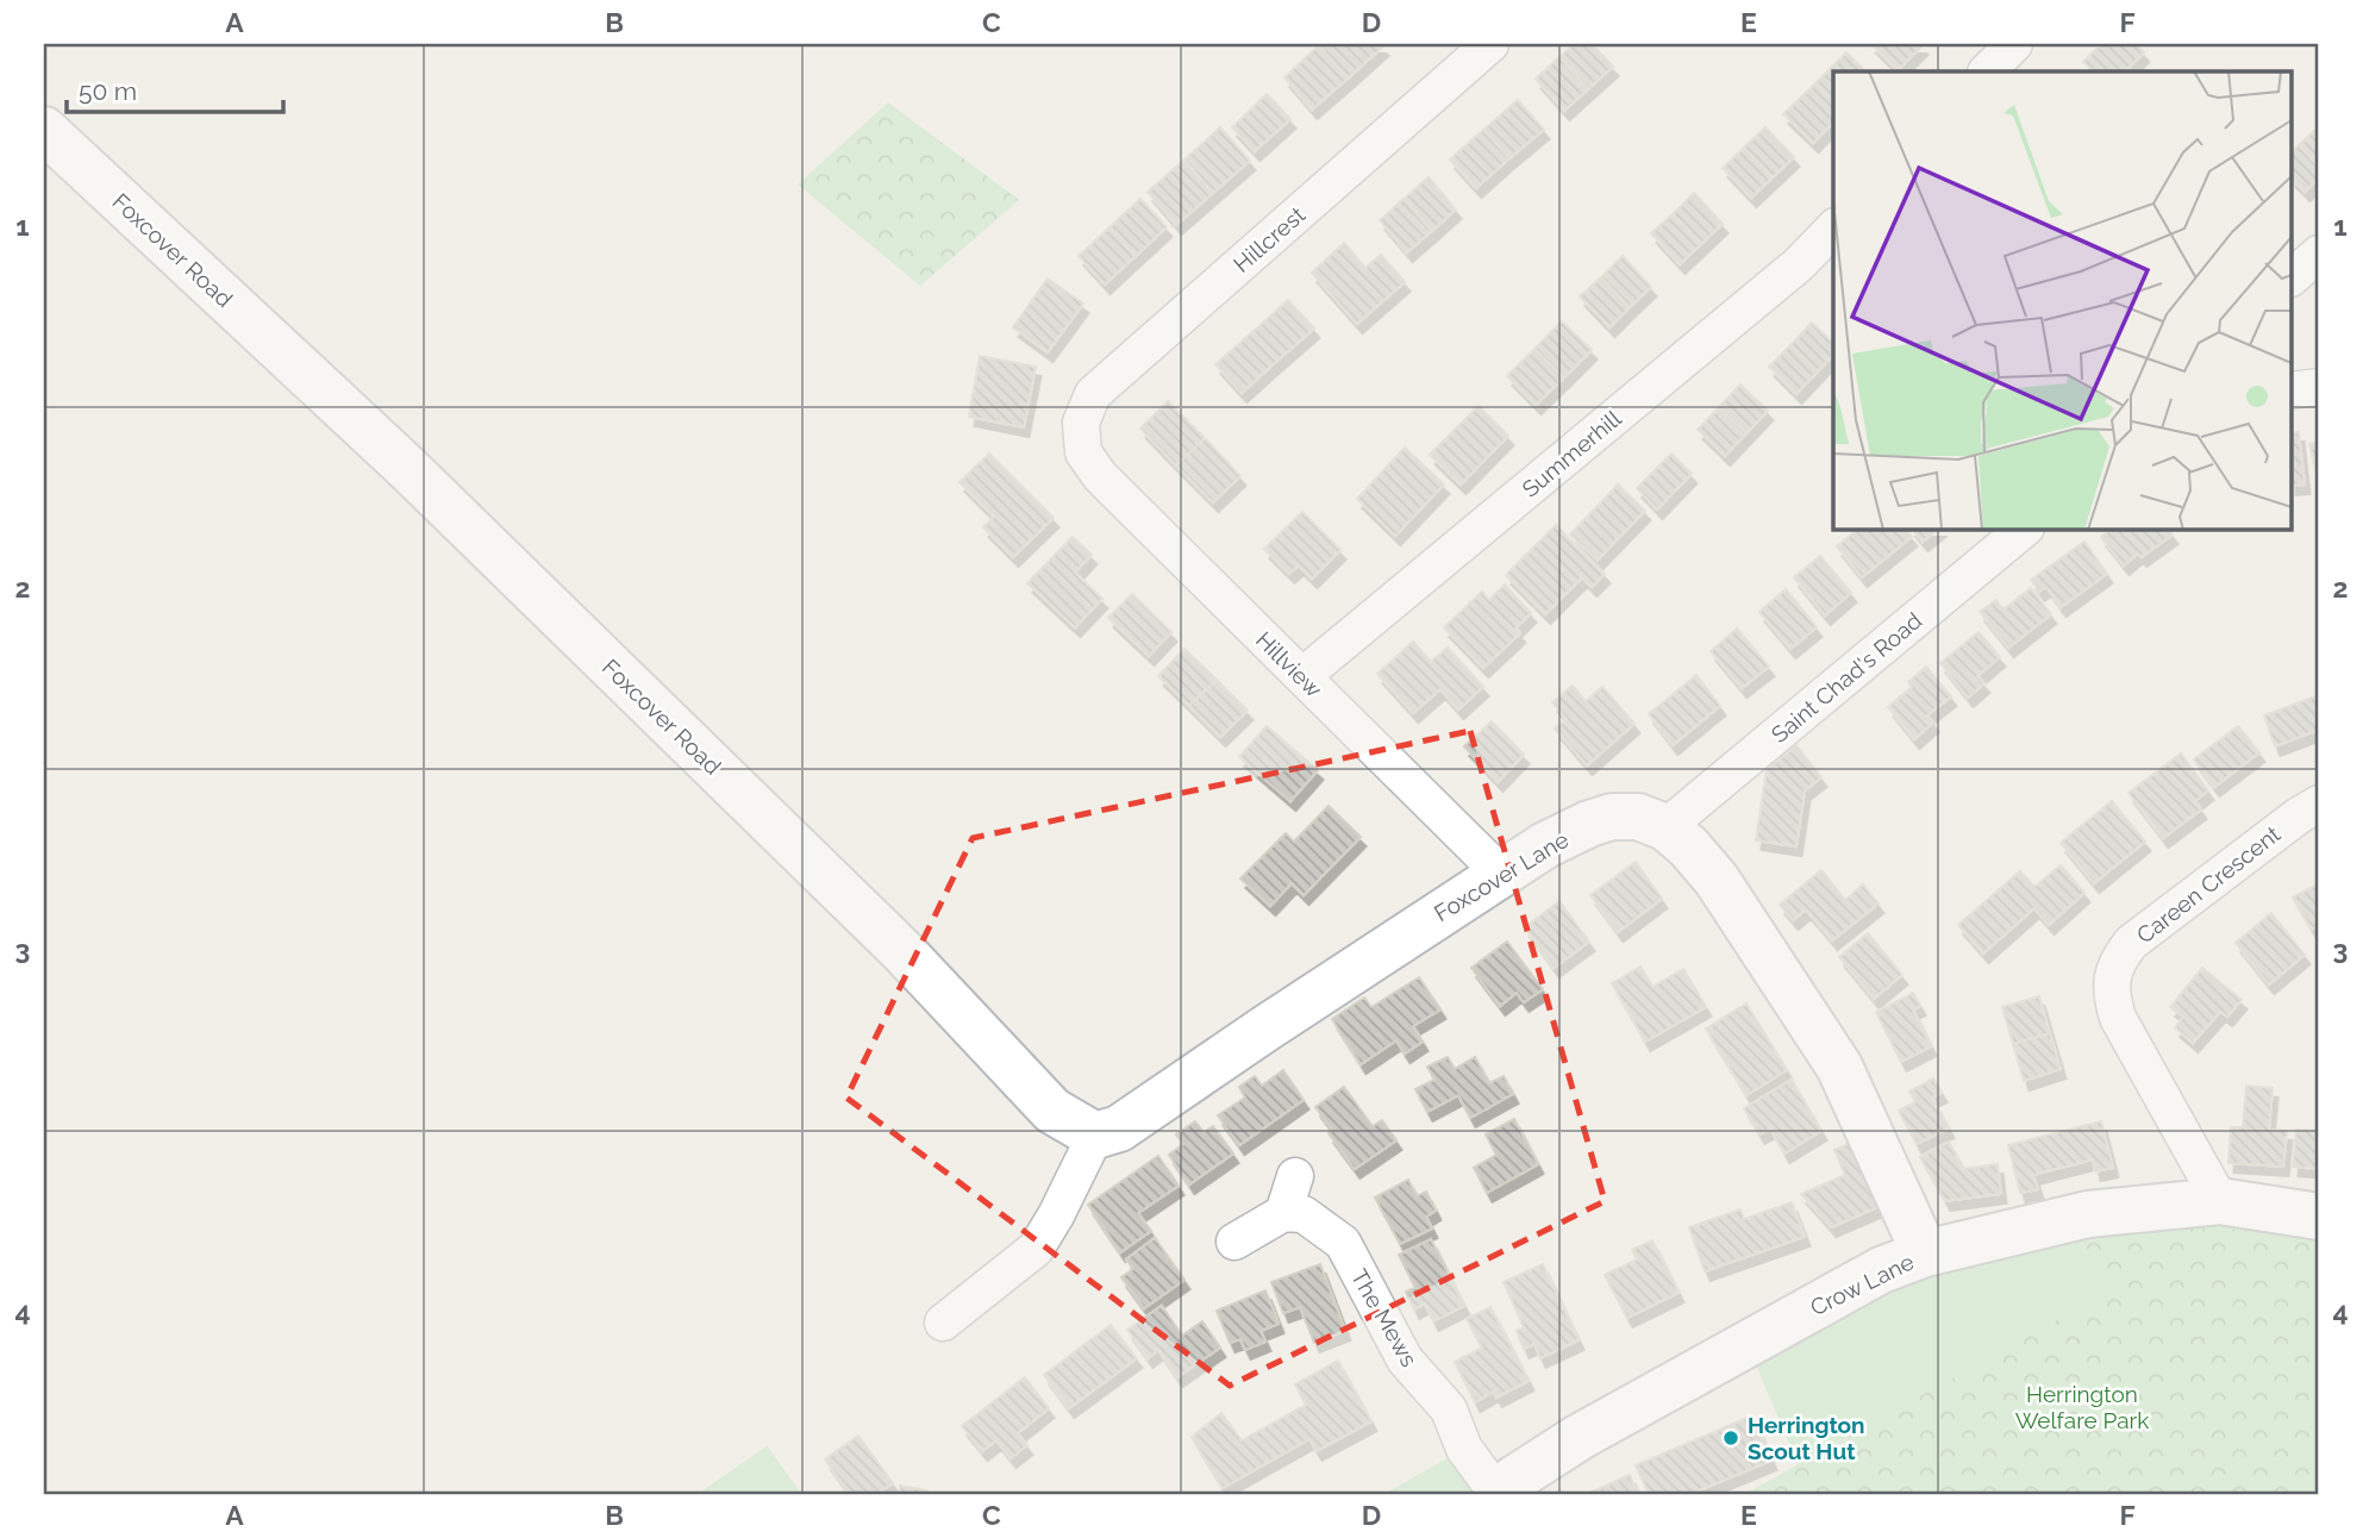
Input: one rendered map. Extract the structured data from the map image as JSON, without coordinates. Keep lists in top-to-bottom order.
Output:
{
  "streets": {
    "street": [
      "Hillcrest",
      "Foxcover Road",
      "Summerhill",
      "Hillview",
      "Saint Chad's Road",
      "Foxcover Lane",
      "Careen Crescent",
      "Crow Lane",
      "The Mews"
    ]
  },
  "crossings": [
    ["Hillcrest", "Hillview"],
    ["Foxcover Road", "Foxcover Lane"],
    ["Summerhill", "Hillview"],
    ["Hillview", "Foxcover Lane"],
    ["Saint Chad's Road", "Foxcover Lane"],
    ["Foxcover Lane", "Crow Lane"],
    ["Careen Crescent", "Crow Lane"],
    ["Crow Lane", "The Mews"]
  ],
  "parks": ["Herrington Welfare Park"],
  "places": ["Herrington Scout Hut"],
  "scale_bar": "50 m",
  "grid": {
    "columns": [
      "A",
      "B",
      "C",
      "D",
      "E",
      "F"
    ],
    "rows": [
      "1",
      "2",
      "3",
      "4"
    ]
  }
}
